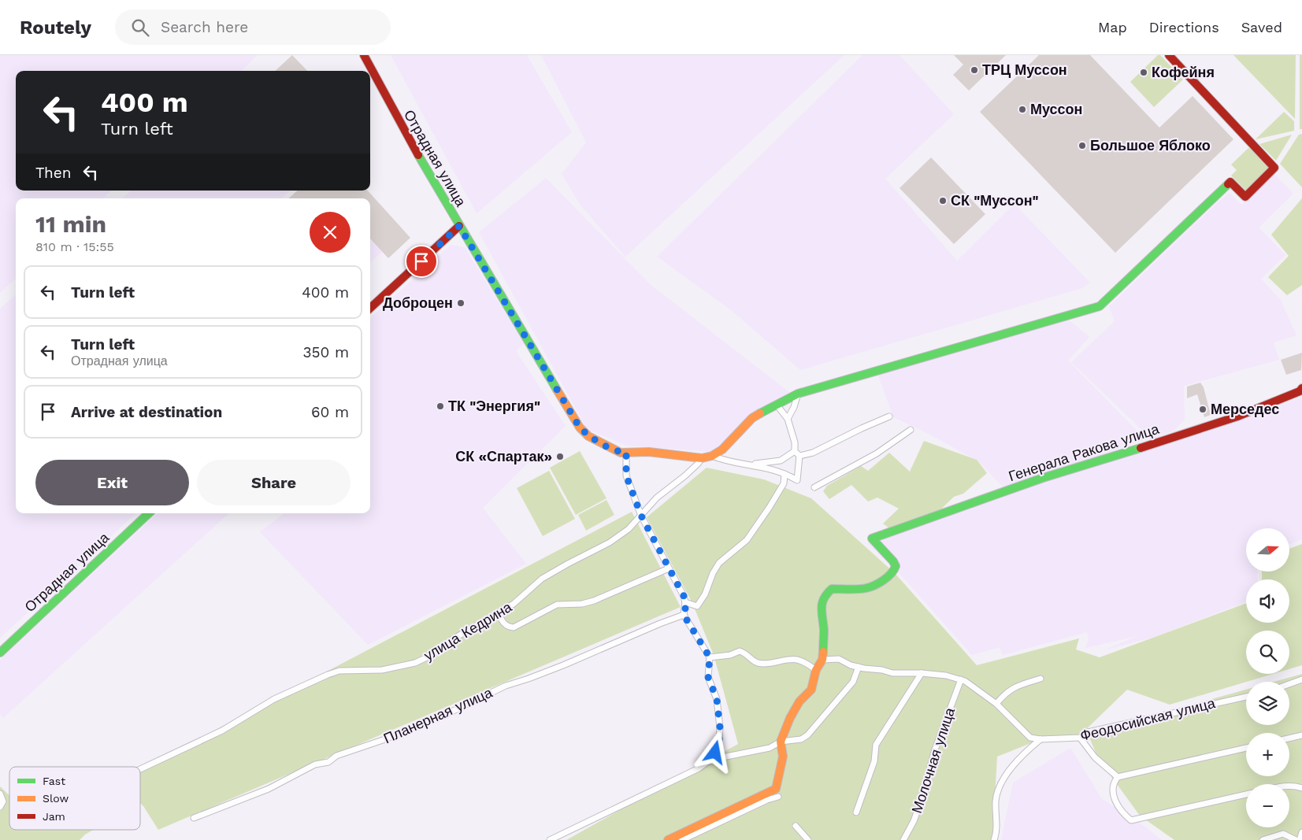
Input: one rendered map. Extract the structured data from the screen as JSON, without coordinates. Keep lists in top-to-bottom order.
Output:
{
  "streets": {
    "street": [
      "Отрадная улица",
      "Генерала Ракова улица",
      "улица Кедрина",
      "Планерная улица",
      "Феодосийская улица",
      "Молочная улица"
    ]
  },
  "places": [
    "ТРЦ Муссон",
    "Кофейня",
    "Муссон",
    "Большое Яблоко",
    "СК \"Муссон\"",
    "Доброцен",
    "ТК \"Энергия\"",
    "Мерседес",
    "СК «Спартак»"
  ],
  "legend": ["Fast", "Slow", "Jam"],
  "north": "right",
  "page": {
    "header": "Routely",
    "search": "Search here",
    "nav": ["Map", "Directions", "Saved"],
    "turn": ["400 m", "Turn left"],
    "then": "Then",
    "heading": ["11 min", "810 m · 15:55"],
    "list": [
      {
        "name": "Turn left",
        "value": "400 m"
      },
      {
        "name": "Turn left",
        "note": "Отрадная улица",
        "value": "350 m"
      },
      {
        "name": "Arrive at destination",
        "value": "60 m"
      }
    ],
    "buttons": ["Exit", "Share"],
    "map_buttons": ["+", "−"]
  }
}
